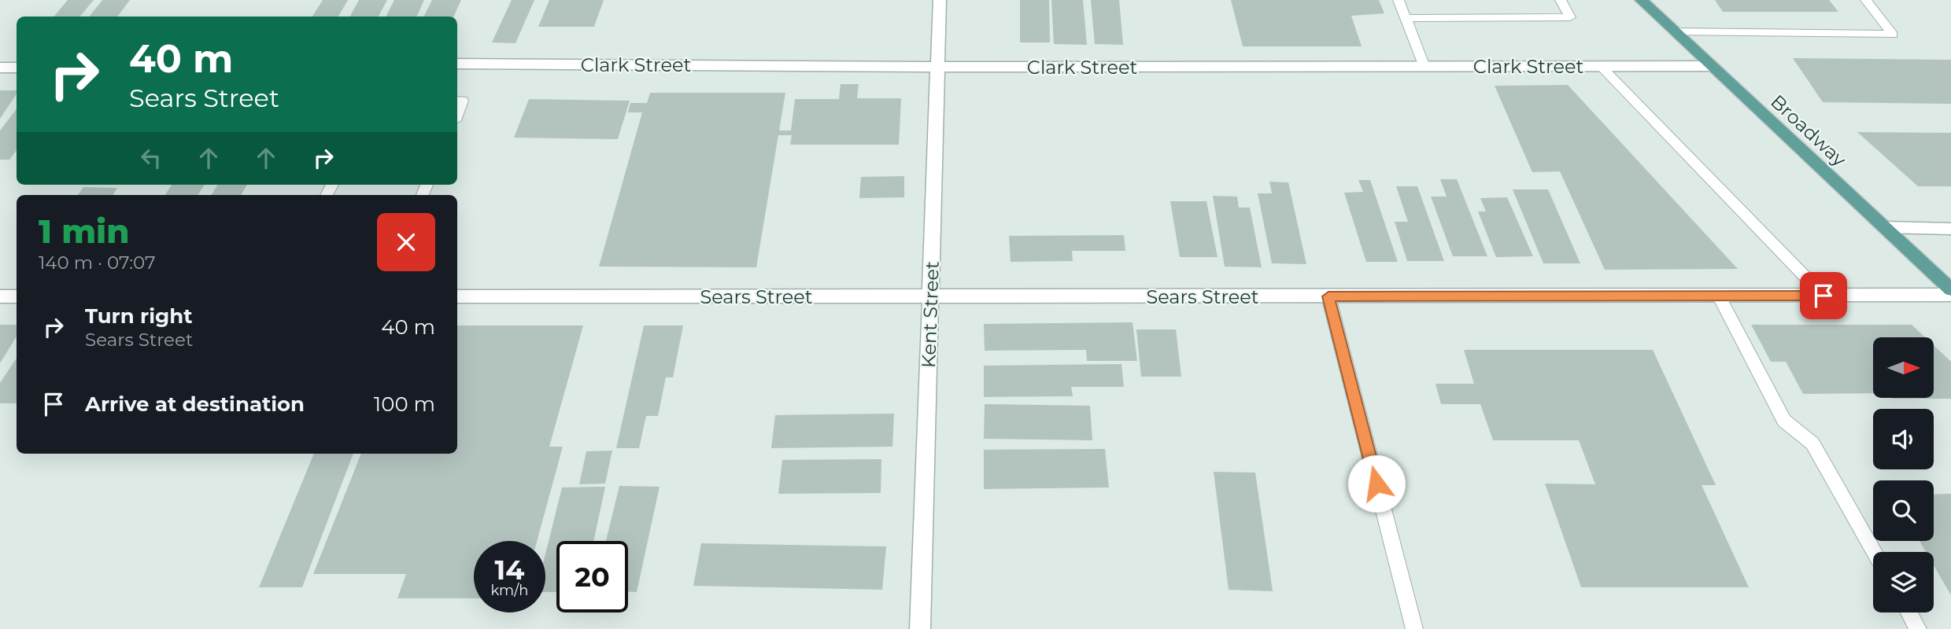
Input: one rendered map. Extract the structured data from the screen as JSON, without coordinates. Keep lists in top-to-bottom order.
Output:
{
  "streets": {
    "main road": ["Broadway"],
    "street": ["Clark Street", "Sears Street", "Kent Street"]
  },
  "crossings": [
    ["Clark Street", "Broadway"],
    ["Clark Street", "Kent Street"],
    ["Sears Street", "Kent Street"]
  ],
  "north": "right",
  "page": {
    "turn": ["40 m", "Sears Street"],
    "heading": ["1 min", "140 m · 07:07"],
    "list": [
      {
        "name": "Turn right",
        "note": "Sears Street",
        "value": "40 m"
      },
      {
        "name": "Arrive at destination",
        "value": "100 m"
      }
    ],
    "speed": "14 km/h",
    "limit": "20"
  }
}
